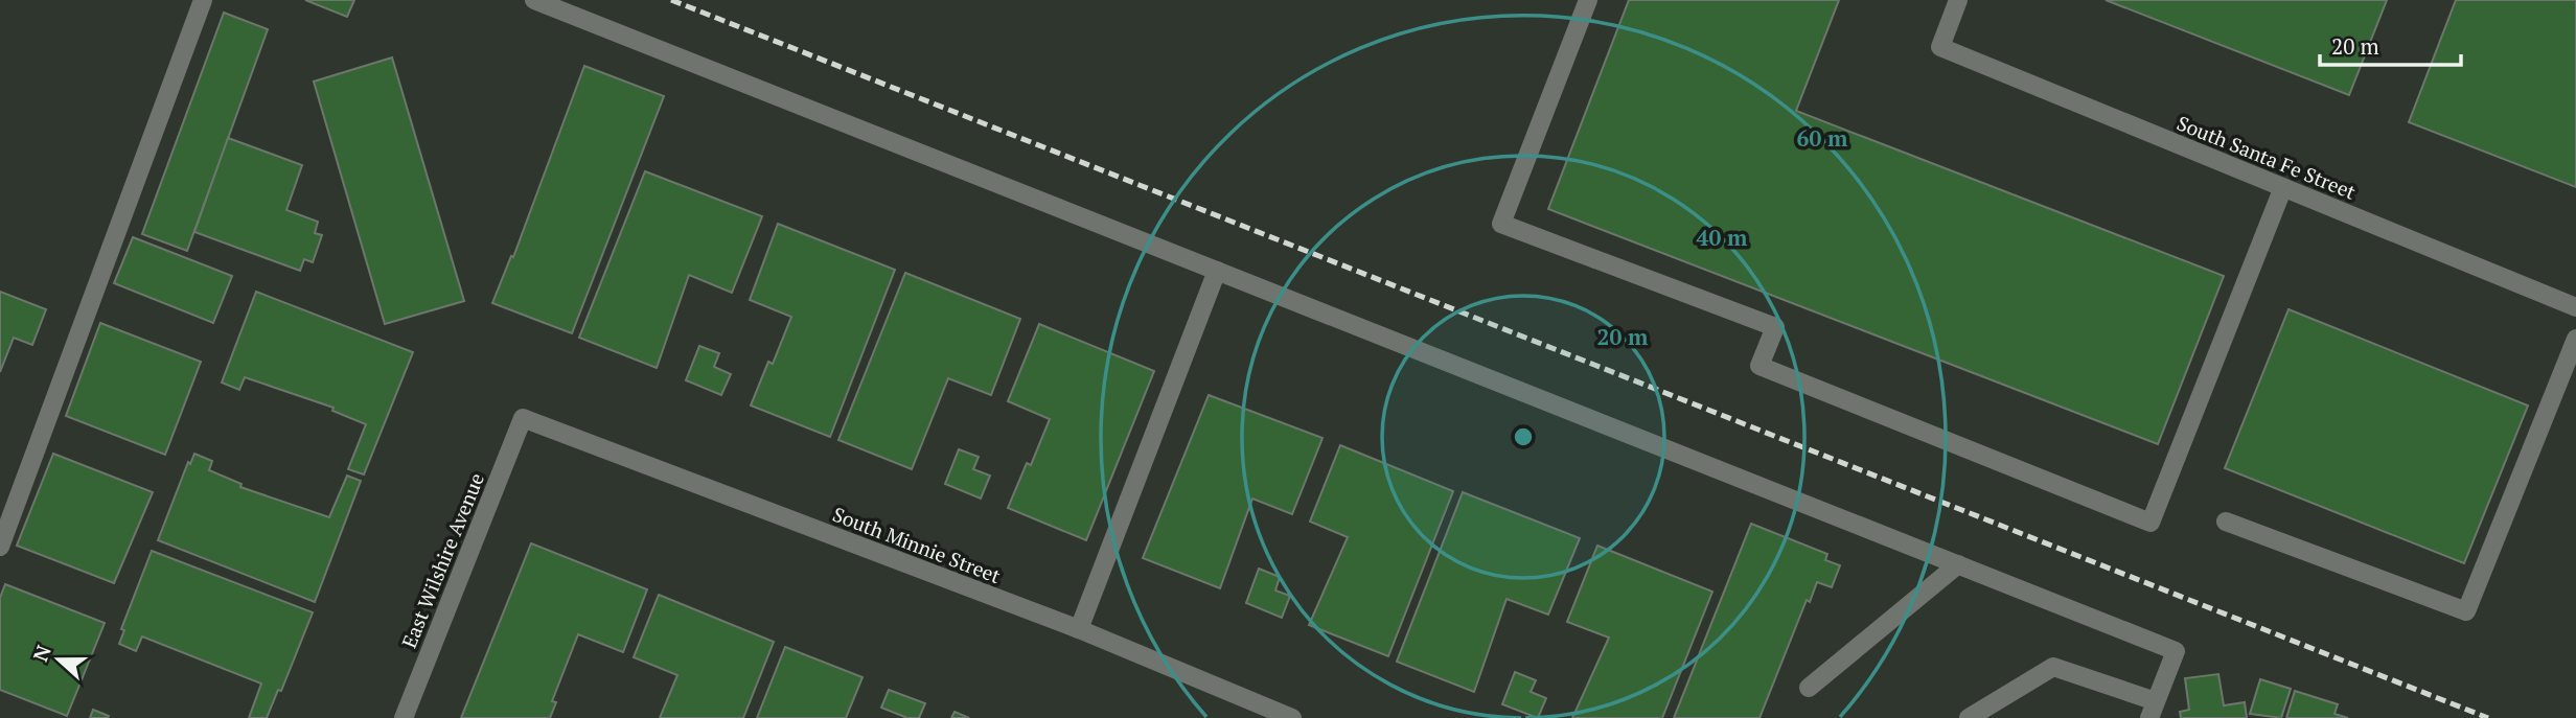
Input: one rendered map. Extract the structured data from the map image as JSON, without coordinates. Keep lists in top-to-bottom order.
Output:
{
  "streets": {
    "street": ["South Santa Fe Street", "South Minnie Street", "East Wilshire Avenue"]
  },
  "crossings": [
    ["South Minnie Street", "East Wilshire Avenue"]
  ],
  "scale_bar": "20 m",
  "north": "left",
  "rings": ["60 m", "40 m", "20 m"]
}
